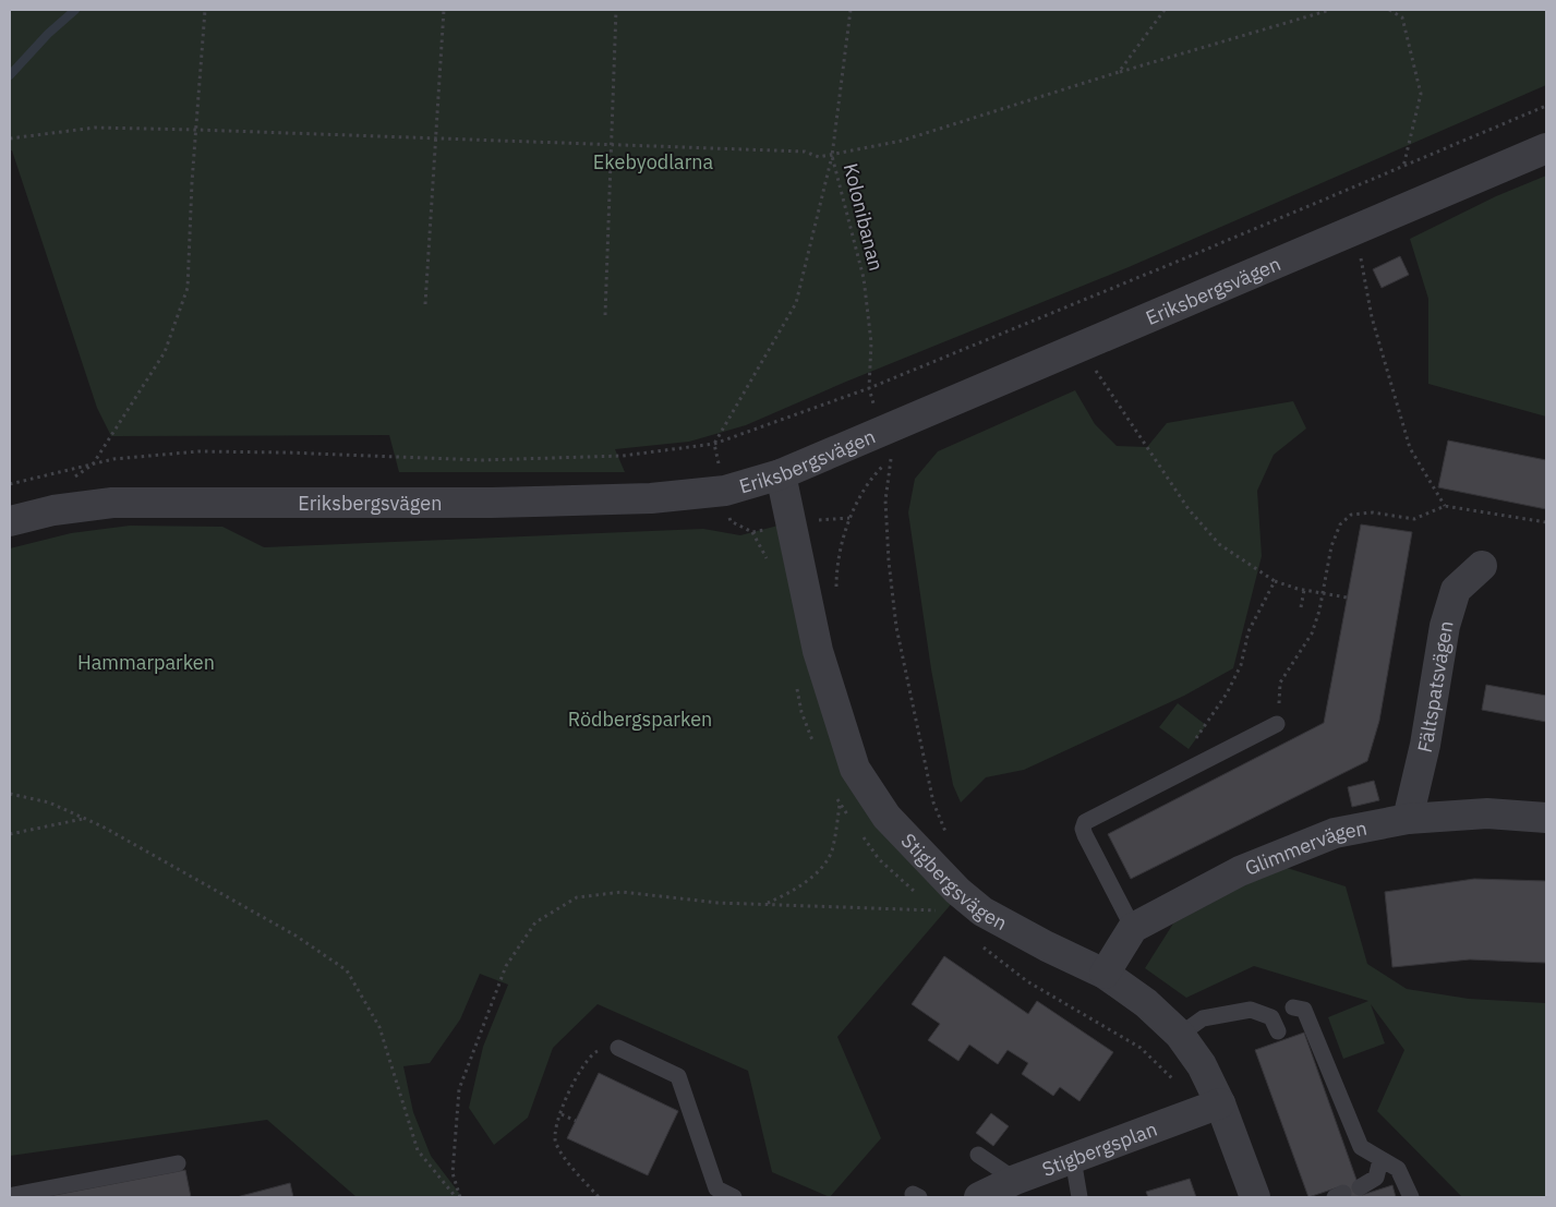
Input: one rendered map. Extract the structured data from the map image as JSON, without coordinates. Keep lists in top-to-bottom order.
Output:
{
  "streets": {
    "street": [
      "Eriksbergsvägen",
      "Fältspatsvägen",
      "Glimmervägen",
      "Stigbergsvägen",
      "Stigbergsplan"
    ],
    "path": ["Kolonibanan"]
  },
  "crossings": [
    ["Kolonibanan", "Eriksbergsvägen"],
    ["Eriksbergsvägen", "Stigbergsvägen"],
    ["Fältspatsvägen", "Glimmervägen"],
    ["Glimmervägen", "Stigbergsvägen"],
    ["Stigbergsvägen", "Stigbergsplan"]
  ],
  "parks": ["Ekebyodlarna", "Hammarparken", "Rödbergsparken"]
}
